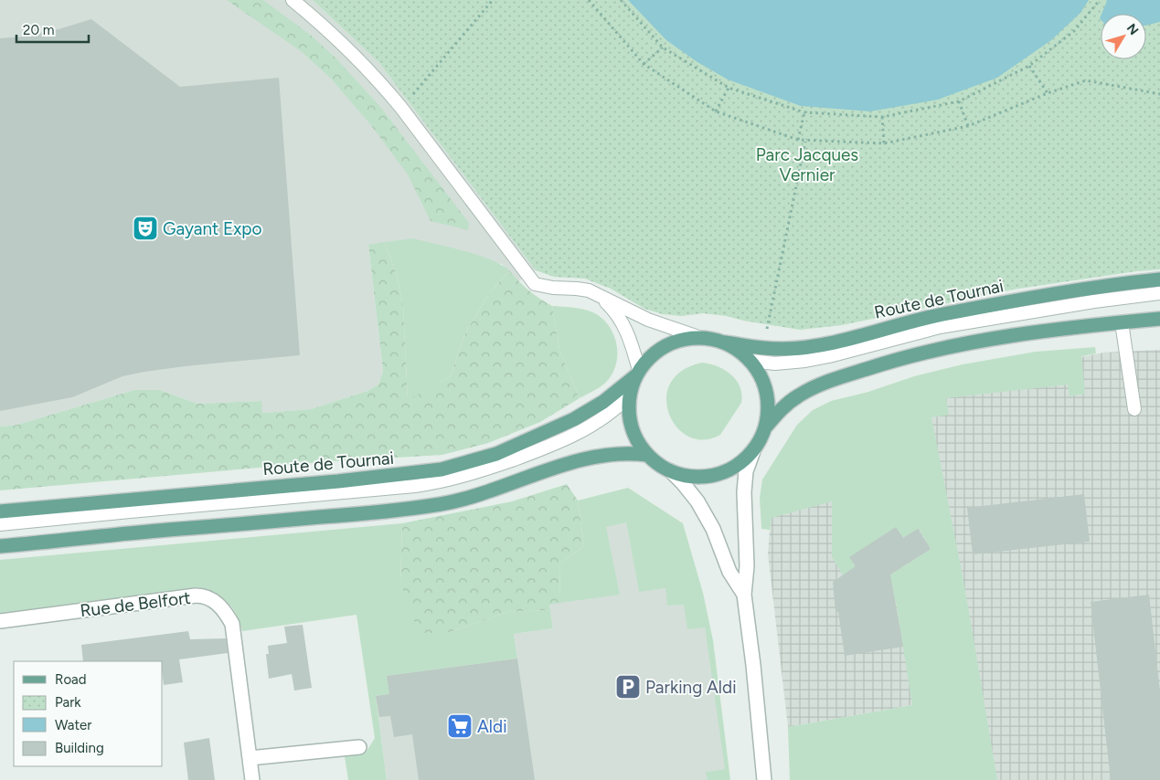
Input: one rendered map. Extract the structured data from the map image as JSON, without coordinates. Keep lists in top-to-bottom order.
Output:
{
  "streets": {
    "main road": ["Route de Tournai"],
    "street": ["Rue de Belfort"]
  },
  "parks": ["Parc Jacques Vernier"],
  "places": {
    "theatre": ["Gayant Expo"],
    "parking": ["Parking Aldi"],
    "supermarket": ["Aldi"]
  },
  "legend": [
    "Road",
    "Park",
    "Water",
    "Building"
  ],
  "scale_bar": "20 m",
  "north": "top right"
}
